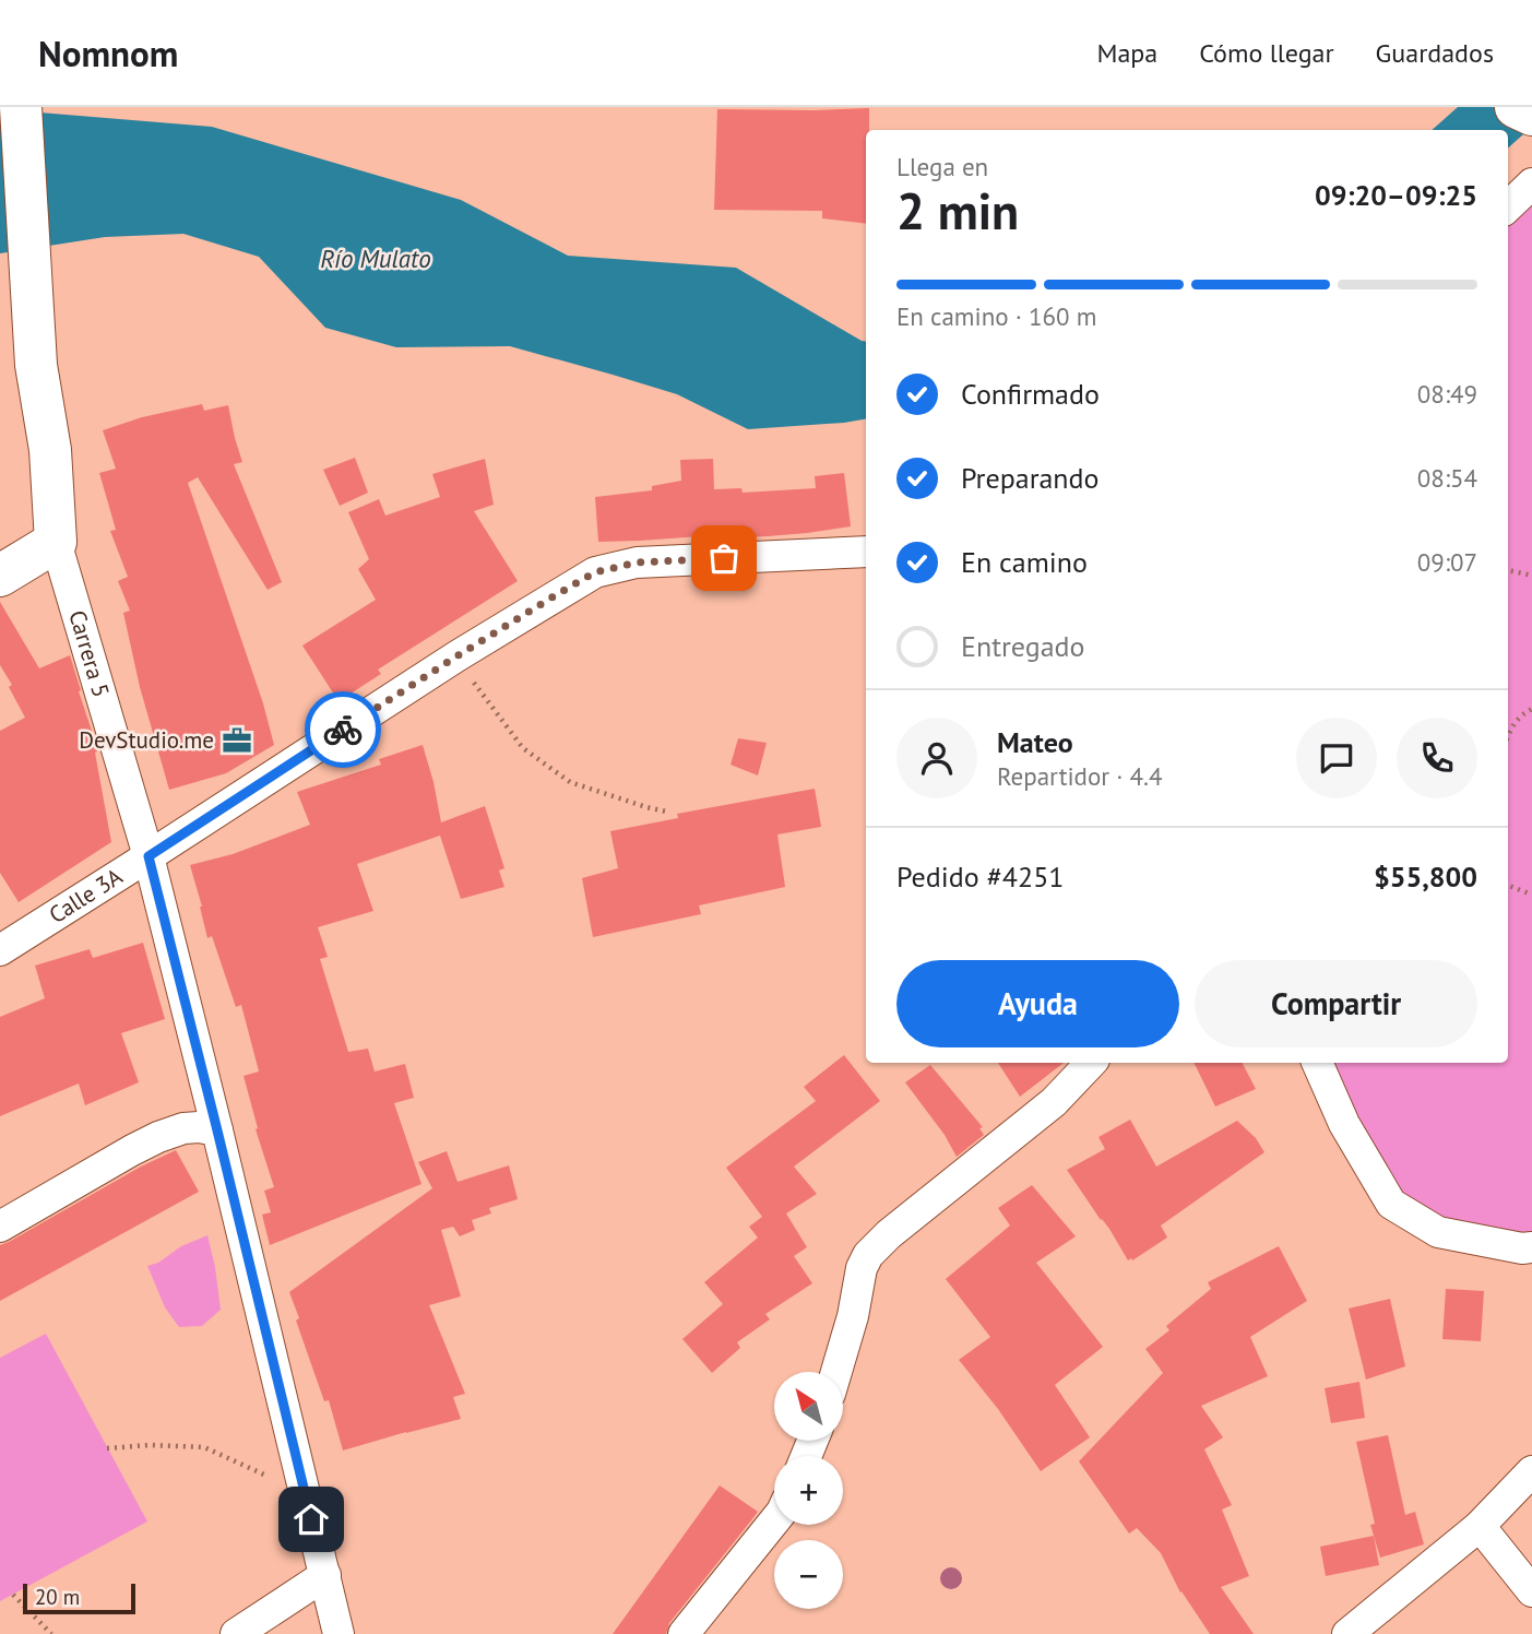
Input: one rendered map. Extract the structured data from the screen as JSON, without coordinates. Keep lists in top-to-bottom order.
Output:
{
  "streets": {
    "main road": ["Carrera 5"],
    "street": ["Calle 3A"]
  },
  "crossings": [
    ["Carrera 5", "Calle 3A"]
  ],
  "water": ["Río Mulato"],
  "places": {
    "office": ["DevStudio.me"]
  },
  "scale_bar": "20 m",
  "north": "top left",
  "page": {
    "header": "Nomnom",
    "nav": ["Mapa", "Cómo llegar", "Guardados"],
    "heading": ["2 min", "Llega en", "09:20–09:25"],
    "panel": [
      "Mateo",
      "Repartidor · 4.4",
      "Pedido #4251",
      "$55,800"
    ],
    "bar": "En camino · 160 m",
    "list": [
      ["Confirmado", "08:49"],
      ["Preparando", "08:54"],
      ["En camino", "09:07"],
      "Entregado"
    ],
    "buttons": ["Ayuda", "Compartir"],
    "map_buttons": ["+", "−"],
    "scale": "20 m"
  }
}
